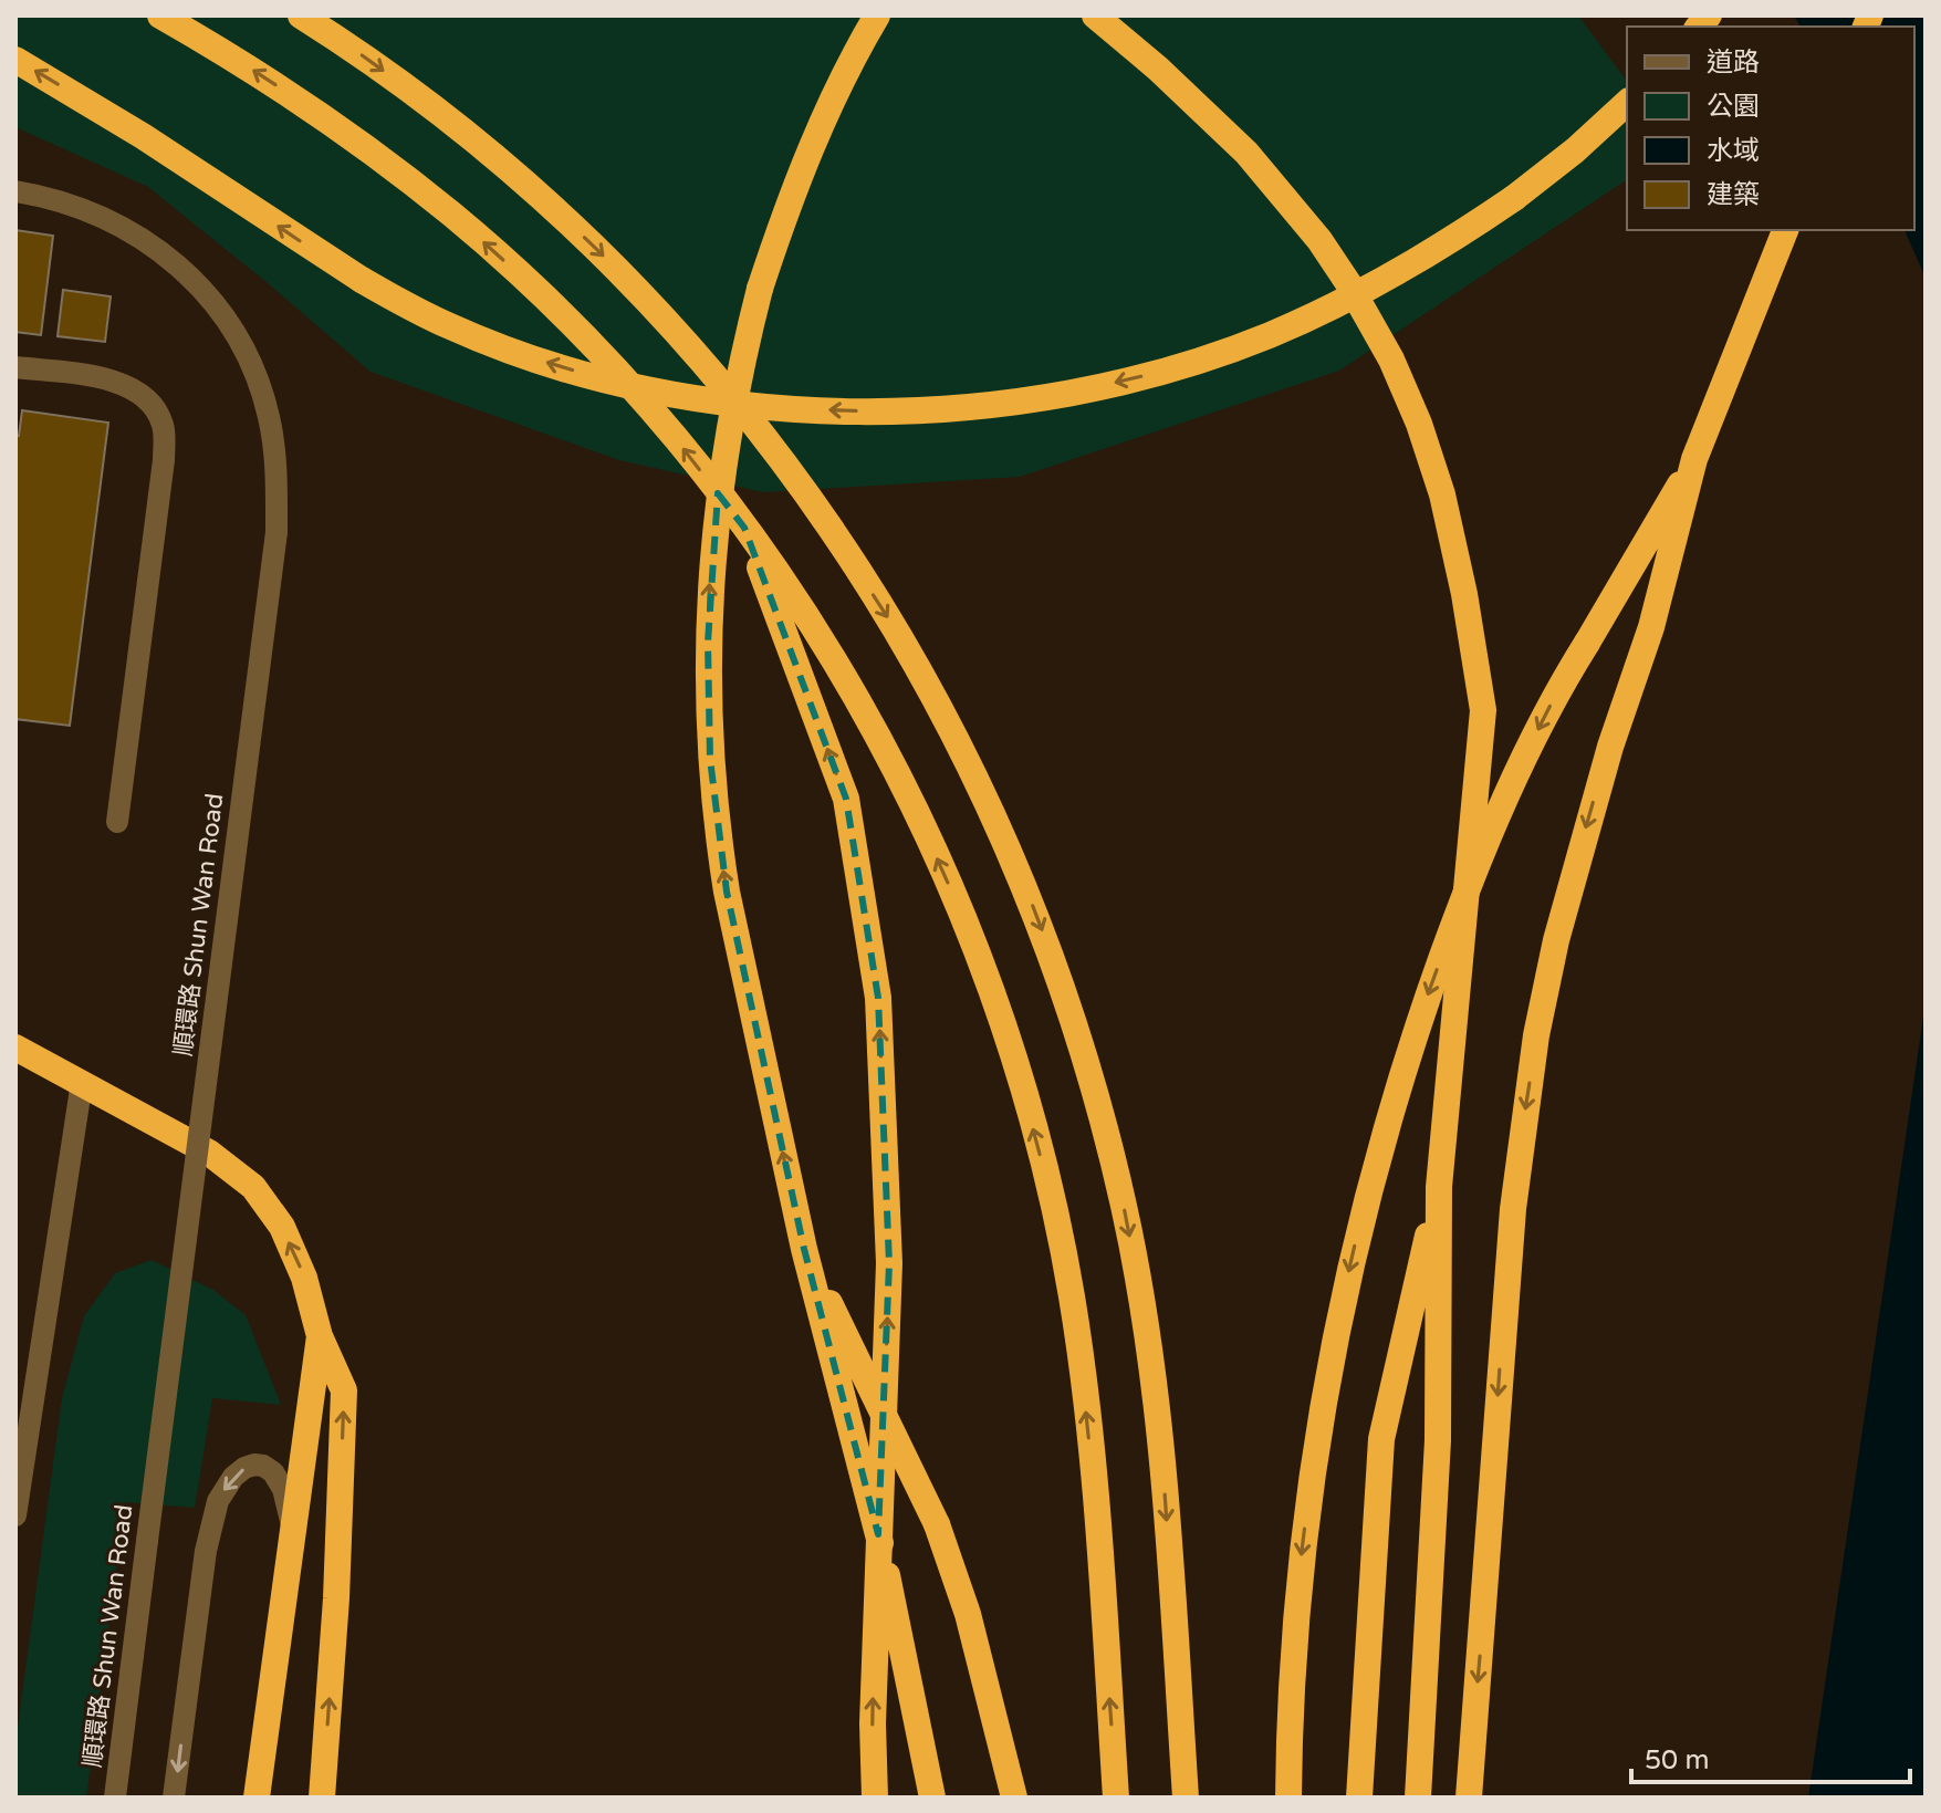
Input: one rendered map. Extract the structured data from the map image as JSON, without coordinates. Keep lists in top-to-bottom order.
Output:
{
  "streets": {
    "lane": ["順環路 Shun Wan Road"]
  },
  "legend": [
    "道路",
    "公園",
    "水域",
    "建築"
  ],
  "scale_bar": "50 m"
}
